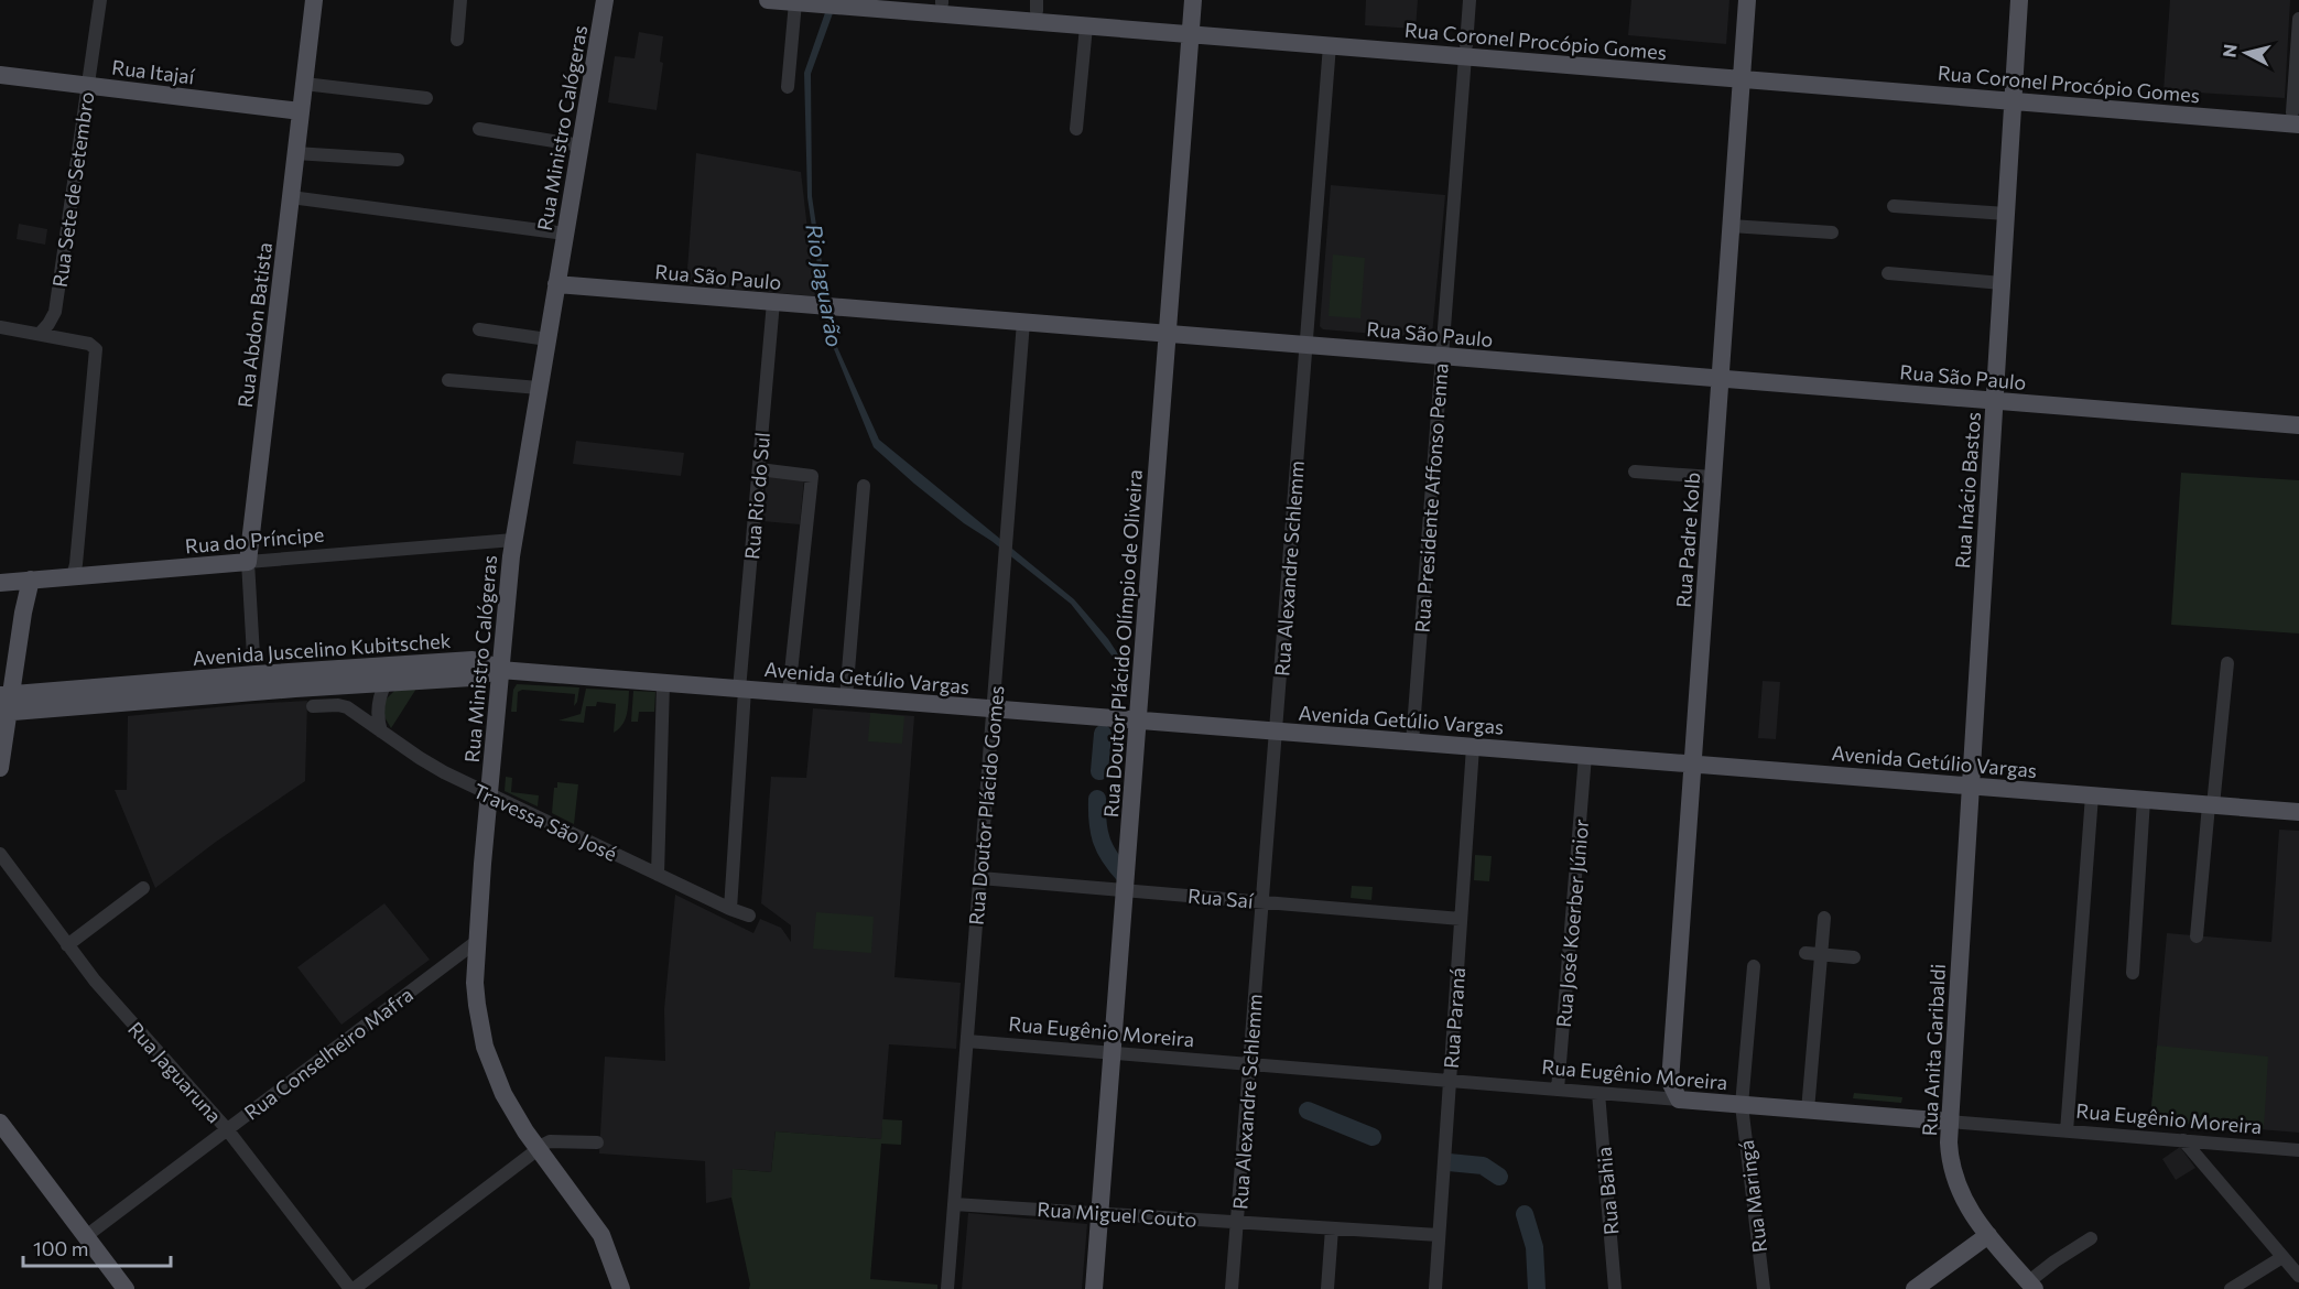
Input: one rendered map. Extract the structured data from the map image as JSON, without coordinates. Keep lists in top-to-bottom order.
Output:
{
  "streets": {
    "main road": [
      "Rua Coronel Procópio Gomes",
      "Rua Itajaí",
      "Rua Ministro Calógeras",
      "Rua São Paulo",
      "Rua Abdon Batista",
      "Rua Inácio Bastos",
      "Rua do Príncipe",
      "Rua Padre Kolb",
      "Rua Doutor Plácido Olímpio de Oliveira",
      "Avenida Juscelino Kubitschek",
      "Avenida Getúlio Vargas",
      "Rua Eugênio Moreira",
      "Rua Anita Garibaldi"
    ],
    "street": [
      "Rua Sete de Setembro",
      "Rua Rio do Sul",
      "Rua Presidente Affonso Penna",
      "Rua Alexandre Schlemm",
      "Rua Doutor Plácido Gomes",
      "Travessa São José",
      "Rua Saí",
      "Rua José Koerber Júnior",
      "Rua Paraná",
      "Rua Conselheiro Mafra",
      "Rua Jaguaruna",
      "Rua Bahia",
      "Rua Maringá",
      "Rua Miguel Couto"
    ]
  },
  "crossings": [
    ["Rua Coronel Procópio Gomes", "Rua Inácio Bastos"],
    ["Rua Coronel Procópio Gomes", "Rua Presidente Affonso Penna"],
    ["Rua Coronel Procópio Gomes", "Rua Padre Kolb"],
    ["Rua Coronel Procópio Gomes", "Rua Alexandre Schlemm"],
    ["Rua Coronel Procópio Gomes", "Rua Doutor Plácido Olímpio de Oliveira"],
    ["Rua Itajaí", "Rua Sete de Setembro"],
    ["Rua Itajaí", "Rua Abdon Batista"],
    ["Rua Ministro Calógeras", "Rua São Paulo"],
    ["Rua Ministro Calógeras", "Rua do Príncipe"],
    ["Rua Ministro Calógeras", "Avenida Juscelino Kubitschek"],
    ["Rua Ministro Calógeras", "Avenida Getúlio Vargas"],
    ["Rua Ministro Calógeras", "Travessa São José"],
    ["Rua Ministro Calógeras", "Rua Conselheiro Mafra"],
    ["Rua São Paulo", "Rua Inácio Bastos"],
    ["Rua São Paulo", "Rua Rio do Sul"],
    ["Rua São Paulo", "Rua Presidente Affonso Penna"],
    ["Rua São Paulo", "Rua Padre Kolb"],
    ["Rua São Paulo", "Rua Alexandre Schlemm"],
    ["Rua São Paulo", "Rua Doutor Plácido Olímpio de Oliveira"],
    ["Rua São Paulo", "Rua Doutor Plácido Gomes"],
    ["Rua Abdon Batista", "Rua do Príncipe"],
    ["Rua Inácio Bastos", "Avenida Getúlio Vargas"],
    ["Rua Inácio Bastos", "Rua Anita Garibaldi"],
    ["Rua Rio do Sul", "Avenida Getúlio Vargas"],
    ["Rua Rio do Sul", "Travessa São José"],
    ["Rua Presidente Affonso Penna", "Avenida Getúlio Vargas"],
    ["Rua Padre Kolb", "Avenida Getúlio Vargas"],
    ["Rua Alexandre Schlemm", "Avenida Getúlio Vargas"],
    ["Rua Alexandre Schlemm", "Rua Saí"],
    ["Rua Alexandre Schlemm", "Rua Eugênio Moreira"],
    ["Rua Alexandre Schlemm", "Rua Miguel Couto"],
    ["Rua Doutor Plácido Olímpio de Oliveira", "Avenida Getúlio Vargas"],
    ["Rua Doutor Plácido Olímpio de Oliveira", "Rua Saí"],
    ["Rua Doutor Plácido Olímpio de Oliveira", "Rua Eugênio Moreira"],
    ["Rua Doutor Plácido Olímpio de Oliveira", "Rua Miguel Couto"],
    ["Avenida Juscelino Kubitschek", "Avenida Getúlio Vargas"],
    ["Avenida Getúlio Vargas", "Rua Doutor Plácido Gomes"],
    ["Avenida Getúlio Vargas", "Rua José Koerber Júnior"],
    ["Avenida Getúlio Vargas", "Rua Paraná"],
    ["Avenida Getúlio Vargas", "Rua Anita Garibaldi"],
    ["Rua Doutor Plácido Gomes", "Rua Saí"],
    ["Rua Doutor Plácido Gomes", "Rua Eugênio Moreira"],
    ["Rua Doutor Plácido Gomes", "Rua Miguel Couto"],
    ["Rua Saí", "Rua Paraná"],
    ["Rua José Koerber Júnior", "Rua Eugênio Moreira"],
    ["Rua Paraná", "Rua Eugênio Moreira"],
    ["Rua Paraná", "Rua Miguel Couto"],
    ["Rua Eugênio Moreira", "Rua Anita Garibaldi"],
    ["Rua Eugênio Moreira", "Rua Bahia"],
    ["Rua Eugênio Moreira", "Rua Maringá"],
    ["Rua Conselheiro Mafra", "Rua Jaguaruna"]
  ],
  "water": ["Rio Jaguarão"],
  "scale_bar": "100 m",
  "north": "left"
}
